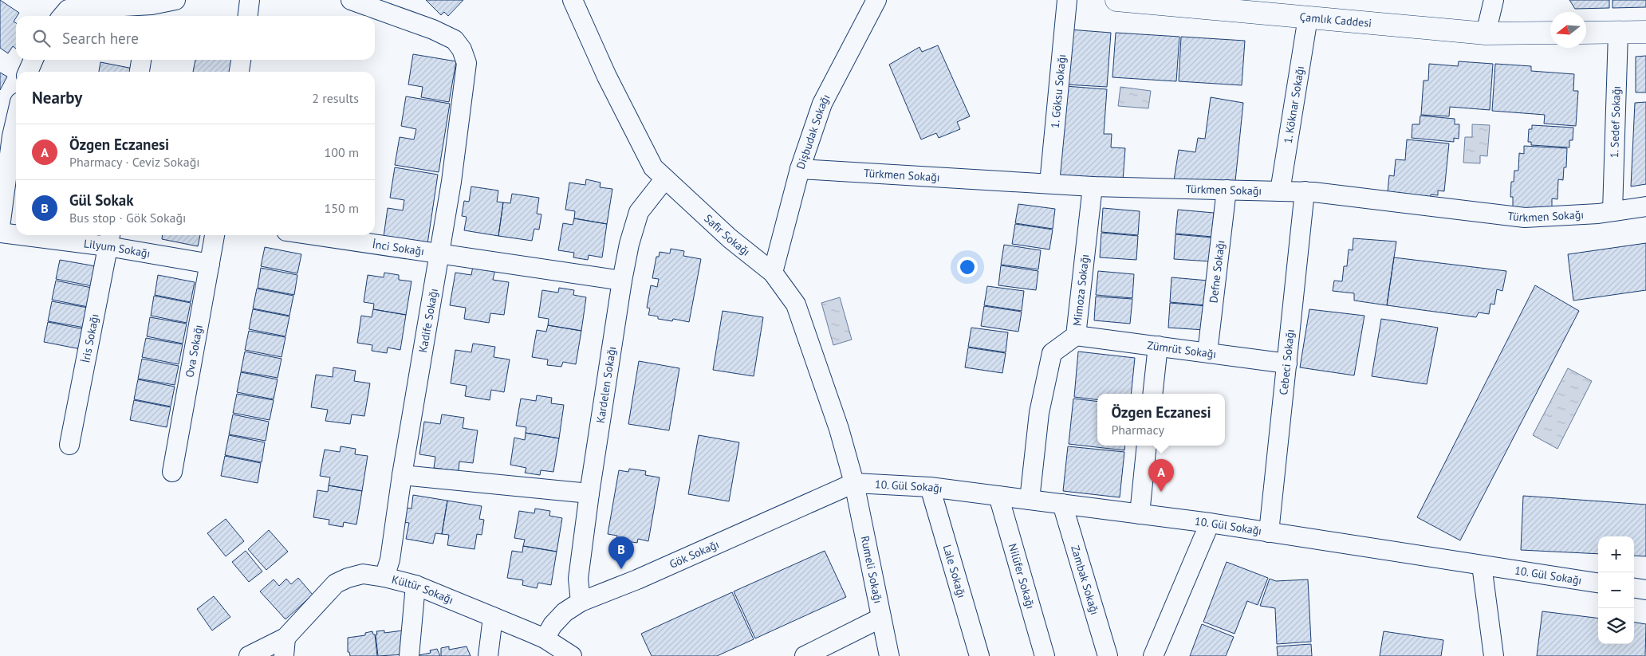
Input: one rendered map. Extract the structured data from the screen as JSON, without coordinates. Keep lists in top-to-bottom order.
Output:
{
  "streets": {
    "main road": ["Çamlık Caddesi"],
    "street": [
      "1. Göksu Sokağı",
      "1. Köknar Sokağı",
      "1. Sedef Sokağı",
      "Dişbudak Sokağı",
      "Türkmen Sokağı",
      "Safir Sokağı",
      "İnci Sokağı",
      "Lilyum Sokağı",
      "Defne Sokağı",
      "Mimoza Sokağı",
      "Kadife Sokağı",
      "İris Sokağı",
      "Zümrüt Sokağı",
      "Ova Sokağı",
      "Cebeci Sokağı",
      "Kardelen Sokağı",
      "10. Gül Sokağı",
      "Gök Sokağı",
      "Rumeli Sokağı",
      "Lale Sokağı",
      "Nilüfer Sokağı",
      "Zambak Sokağı",
      "Kültür Sokağı"
    ]
  },
  "crossings": [
    ["Çamlık Caddesi", "1. Köknar Sokağı"],
    ["1. Göksu Sokağı", "Türkmen Sokağı"],
    ["1. Köknar Sokağı", "Türkmen Sokağı"],
    ["1. Sedef Sokağı", "Türkmen Sokağı"],
    ["Dişbudak Sokağı", "Türkmen Sokağı"],
    ["Dişbudak Sokağı", "Safir Sokağı"],
    ["Türkmen Sokağı", "Defne Sokağı"],
    ["Türkmen Sokağı", "Mimoza Sokağı"],
    ["Türkmen Sokağı", "Cebeci Sokağı"],
    ["Safir Sokağı", "Kardelen Sokağı"],
    ["Safir Sokağı", "10. Gül Sokağı"],
    ["Safir Sokağı", "Gök Sokağı"],
    ["Safir Sokağı", "Rumeli Sokağı"],
    ["İnci Sokağı", "Kadife Sokağı"],
    ["İnci Sokağı", "Kardelen Sokağı"],
    ["Lilyum Sokağı", "İris Sokağı"],
    ["Lilyum Sokağı", "Ova Sokağı"],
    ["Defne Sokağı", "Zümrüt Sokağı"],
    ["Mimoza Sokağı", "Zümrüt Sokağı"],
    ["Mimoza Sokağı", "10. Gül Sokağı"],
    ["Kadife Sokağı", "Kültür Sokağı"],
    ["Zümrüt Sokağı", "Cebeci Sokağı"],
    ["Cebeci Sokağı", "10. Gül Sokağı"],
    ["Kardelen Sokağı", "Gök Sokağı"],
    ["10. Gül Sokağı", "Gök Sokağı"],
    ["10. Gül Sokağı", "Rumeli Sokağı"],
    ["10. Gül Sokağı", "Lale Sokağı"],
    ["10. Gül Sokağı", "Nilüfer Sokağı"],
    ["10. Gül Sokağı", "Zambak Sokağı"],
    ["Gök Sokağı", "Rumeli Sokağı"],
    ["Gök Sokağı", "Kültür Sokağı"]
  ],
  "north": "left",
  "page": {
    "search": "Search here",
    "heading": ["Nearby", "2 results"],
    "list": [
      {
        "mark": "A",
        "name": "Özgen Eczanesi",
        "note": "Pharmacy · Ceviz Sokağı",
        "value": "100 m"
      },
      {
        "mark": "B",
        "name": "Gül Sokak",
        "note": "Bus stop · Gök Sokağı",
        "value": "150 m"
      }
    ],
    "popup": ["Özgen Eczanesi", "Pharmacy"],
    "pins": ["A", "B"],
    "map_buttons": ["+", "−"]
  }
}
